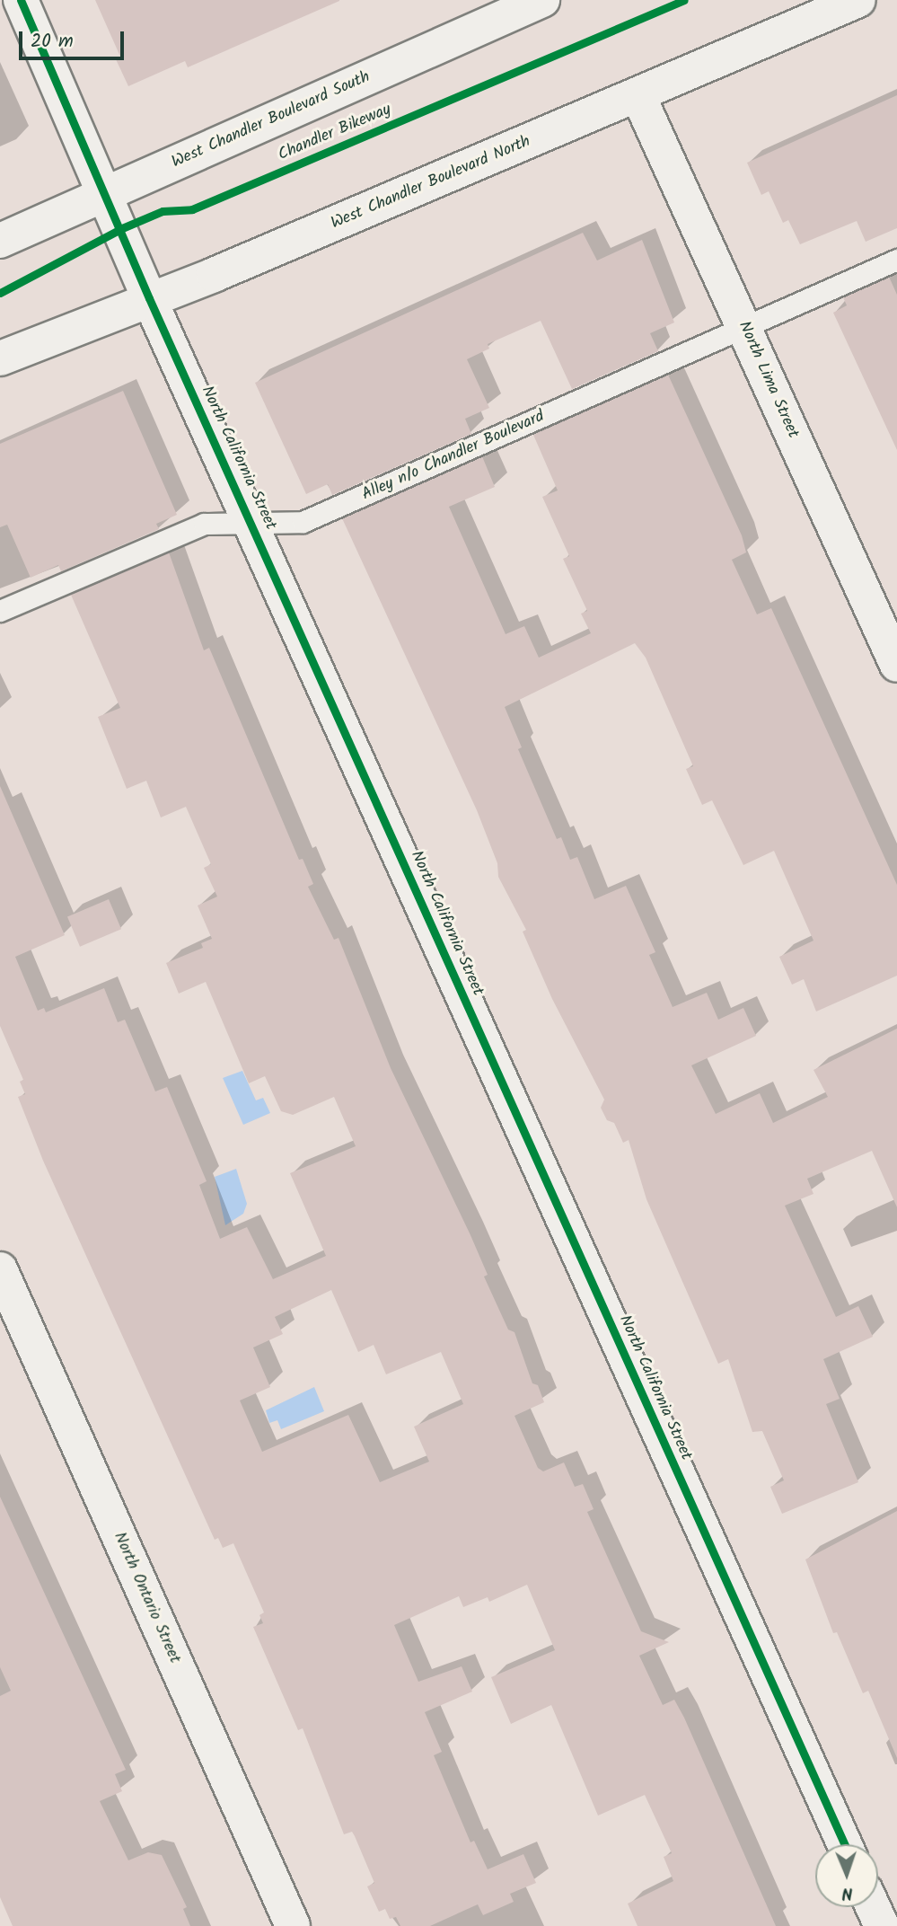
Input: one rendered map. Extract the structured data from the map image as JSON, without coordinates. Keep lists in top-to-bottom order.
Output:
{
  "streets": {
    "street": [
      "West Chandler Boulevard South",
      "West Chandler Boulevard North",
      "North Lima Street",
      "North California Street",
      "North Ontario Street"
    ],
    "lane": ["Alley n/o Chandler Boulevard"],
    "cycle path": ["Chandler Bikeway"]
  },
  "crossings": [
    ["West Chandler Boulevard South", "North California Street"],
    ["West Chandler Boulevard North", "North Lima Street"],
    ["West Chandler Boulevard North", "North California Street"],
    ["North Lima Street", "Alley n/o Chandler Boulevard"],
    ["Alley n/o Chandler Boulevard", "North California Street"]
  ],
  "scale_bar": "20 m",
  "north": "bottom"
}
